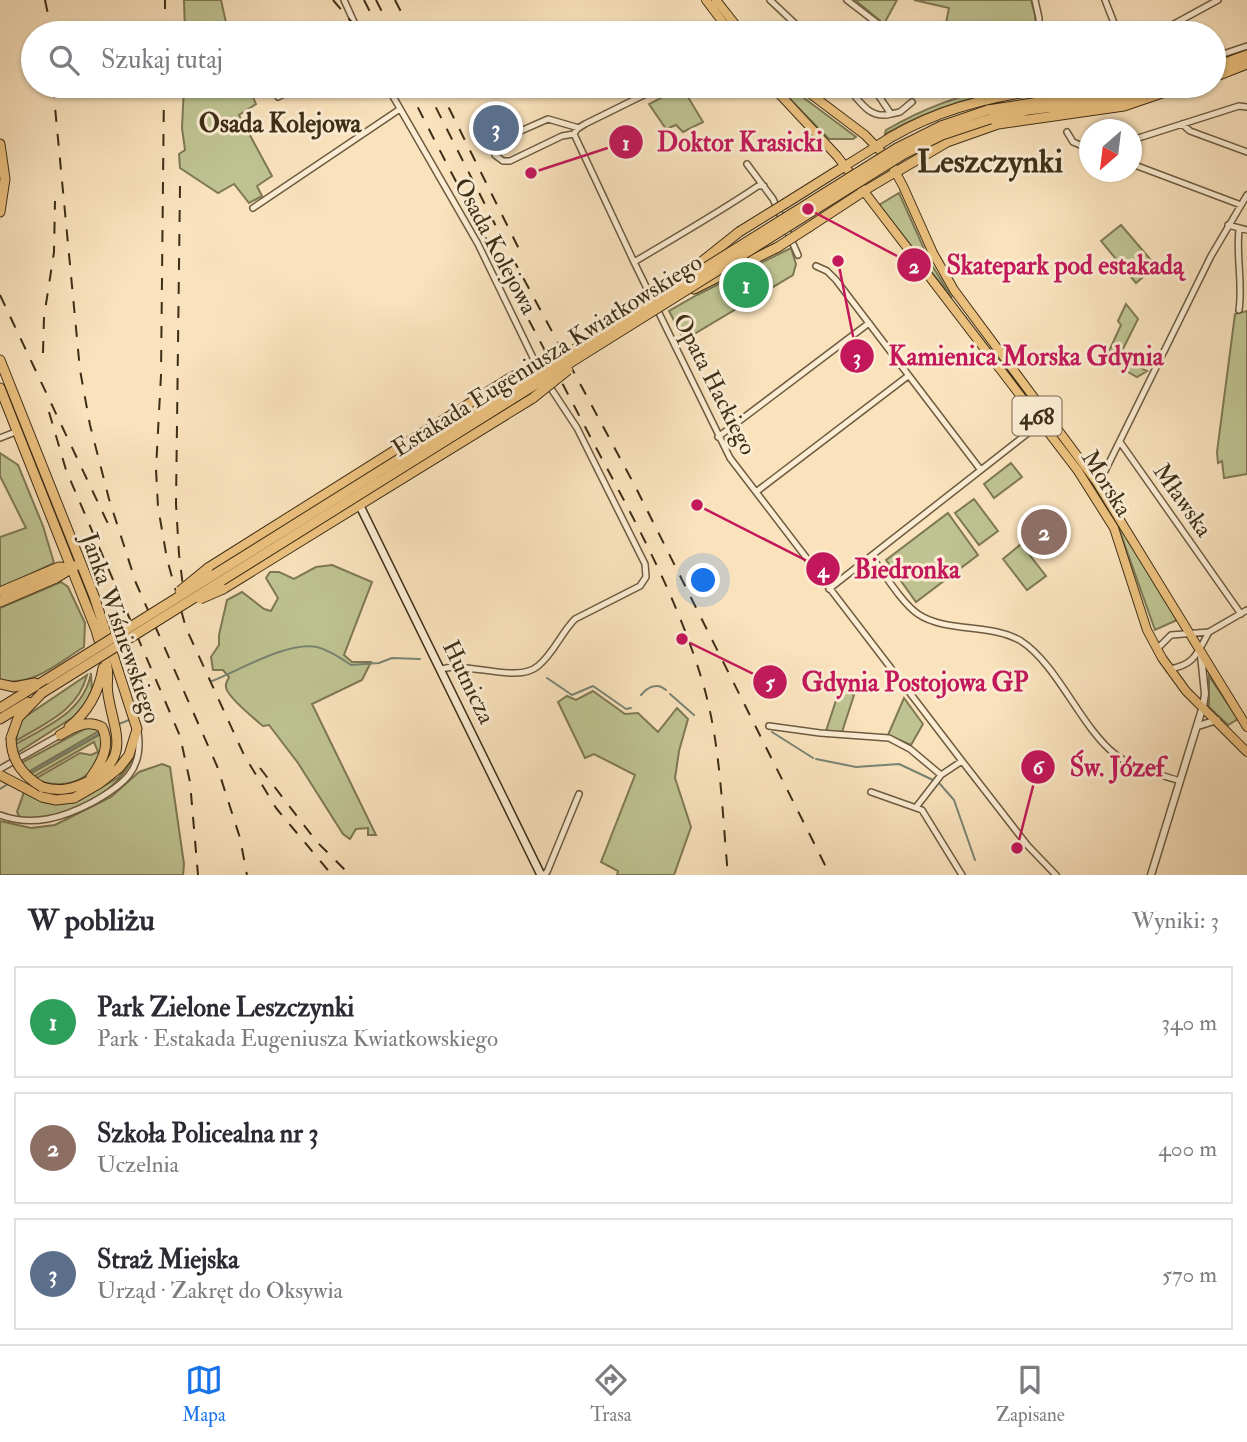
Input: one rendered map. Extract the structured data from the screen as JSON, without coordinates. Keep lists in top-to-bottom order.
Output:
{
  "streets": {
    "highway": ["Estakada Eugeniusza Kwiatkowskiego", "Janka Wiśniewskiego"],
    "main road": ["468", "Morska", "Hutnicza"],
    "street": ["Osada Kolejowa", "Opata Hackiego", "Mławska"]
  },
  "crossings": [
    ["Osada Kolejowa", "Hutnicza"]
  ],
  "districts": ["Osada Kolejowa", "Leszczynki"],
  "places": [
    "Doktor Krasicki",
    "Skatepark pod estakadą",
    "Kamienica Morska Gdynia",
    "Biedronka",
    "Gdynia Postojowa GP",
    "Św. Józef"
  ],
  "north": "bottom left",
  "page": {
    "search": "Szukaj tutaj",
    "pins": ["3", "1", "2"],
    "heading": ["W pobliżu", "Wyniki: 3"],
    "list": [
      {
        "mark": "1",
        "name": "Park Zielone Leszczynki",
        "note": "Park · Estakada Eugeniusza Kwiatkowskiego",
        "value": "340 m"
      },
      {
        "mark": "2",
        "name": "Szkoła Policealna nr 3",
        "note": "Uczelnia",
        "value": "400 m"
      },
      {
        "mark": "3",
        "name": "Straż Miejska",
        "note": "Urząd · Zakręt do Oksywia",
        "value": "570 m"
      }
    ],
    "nav": ["Mapa", "Trasa", "Zapisane"]
  }
}
